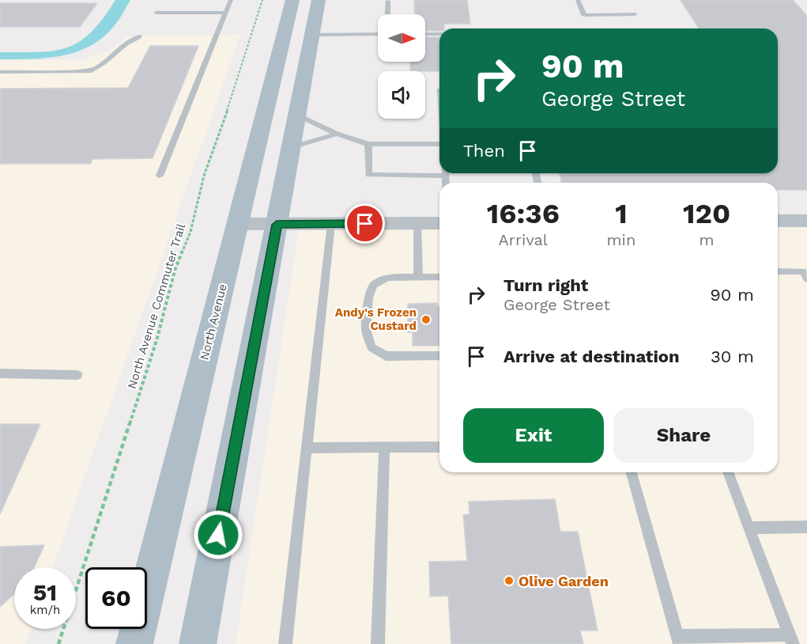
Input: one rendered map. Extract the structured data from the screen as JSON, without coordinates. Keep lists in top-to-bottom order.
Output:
{
  "streets": {
    "main road": ["North Avenue"],
    "path": ["North Avenue Commuter Trail"]
  },
  "places": ["Andy's Frozen Custard", "Olive Garden"],
  "north": "right",
  "page": {
    "turn": ["90 m", "George Street"],
    "then": "Then",
    "eta": [
      "16:36",
      "Arrival",
      "1",
      "min",
      "120",
      "m"
    ],
    "list": [
      {
        "name": "Turn right",
        "note": "George Street",
        "value": "90 m"
      },
      {
        "name": "Arrive at destination",
        "value": "30 m"
      }
    ],
    "buttons": ["Exit", "Share"],
    "speed": "51 km/h",
    "limit": "60"
  }
}
